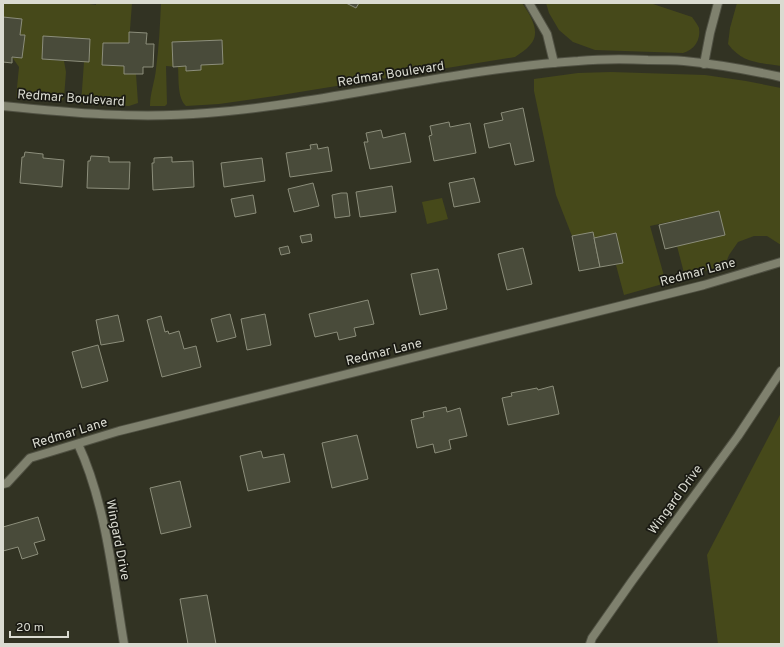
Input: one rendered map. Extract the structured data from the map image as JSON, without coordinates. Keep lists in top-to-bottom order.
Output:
{
  "streets": {
    "street": ["Redmar Boulevard", "Redmar Lane", "Wingard Drive"]
  },
  "crossings": [
    ["Redmar Lane", "Wingard Drive"]
  ],
  "scale_bar": "20 m"
}
